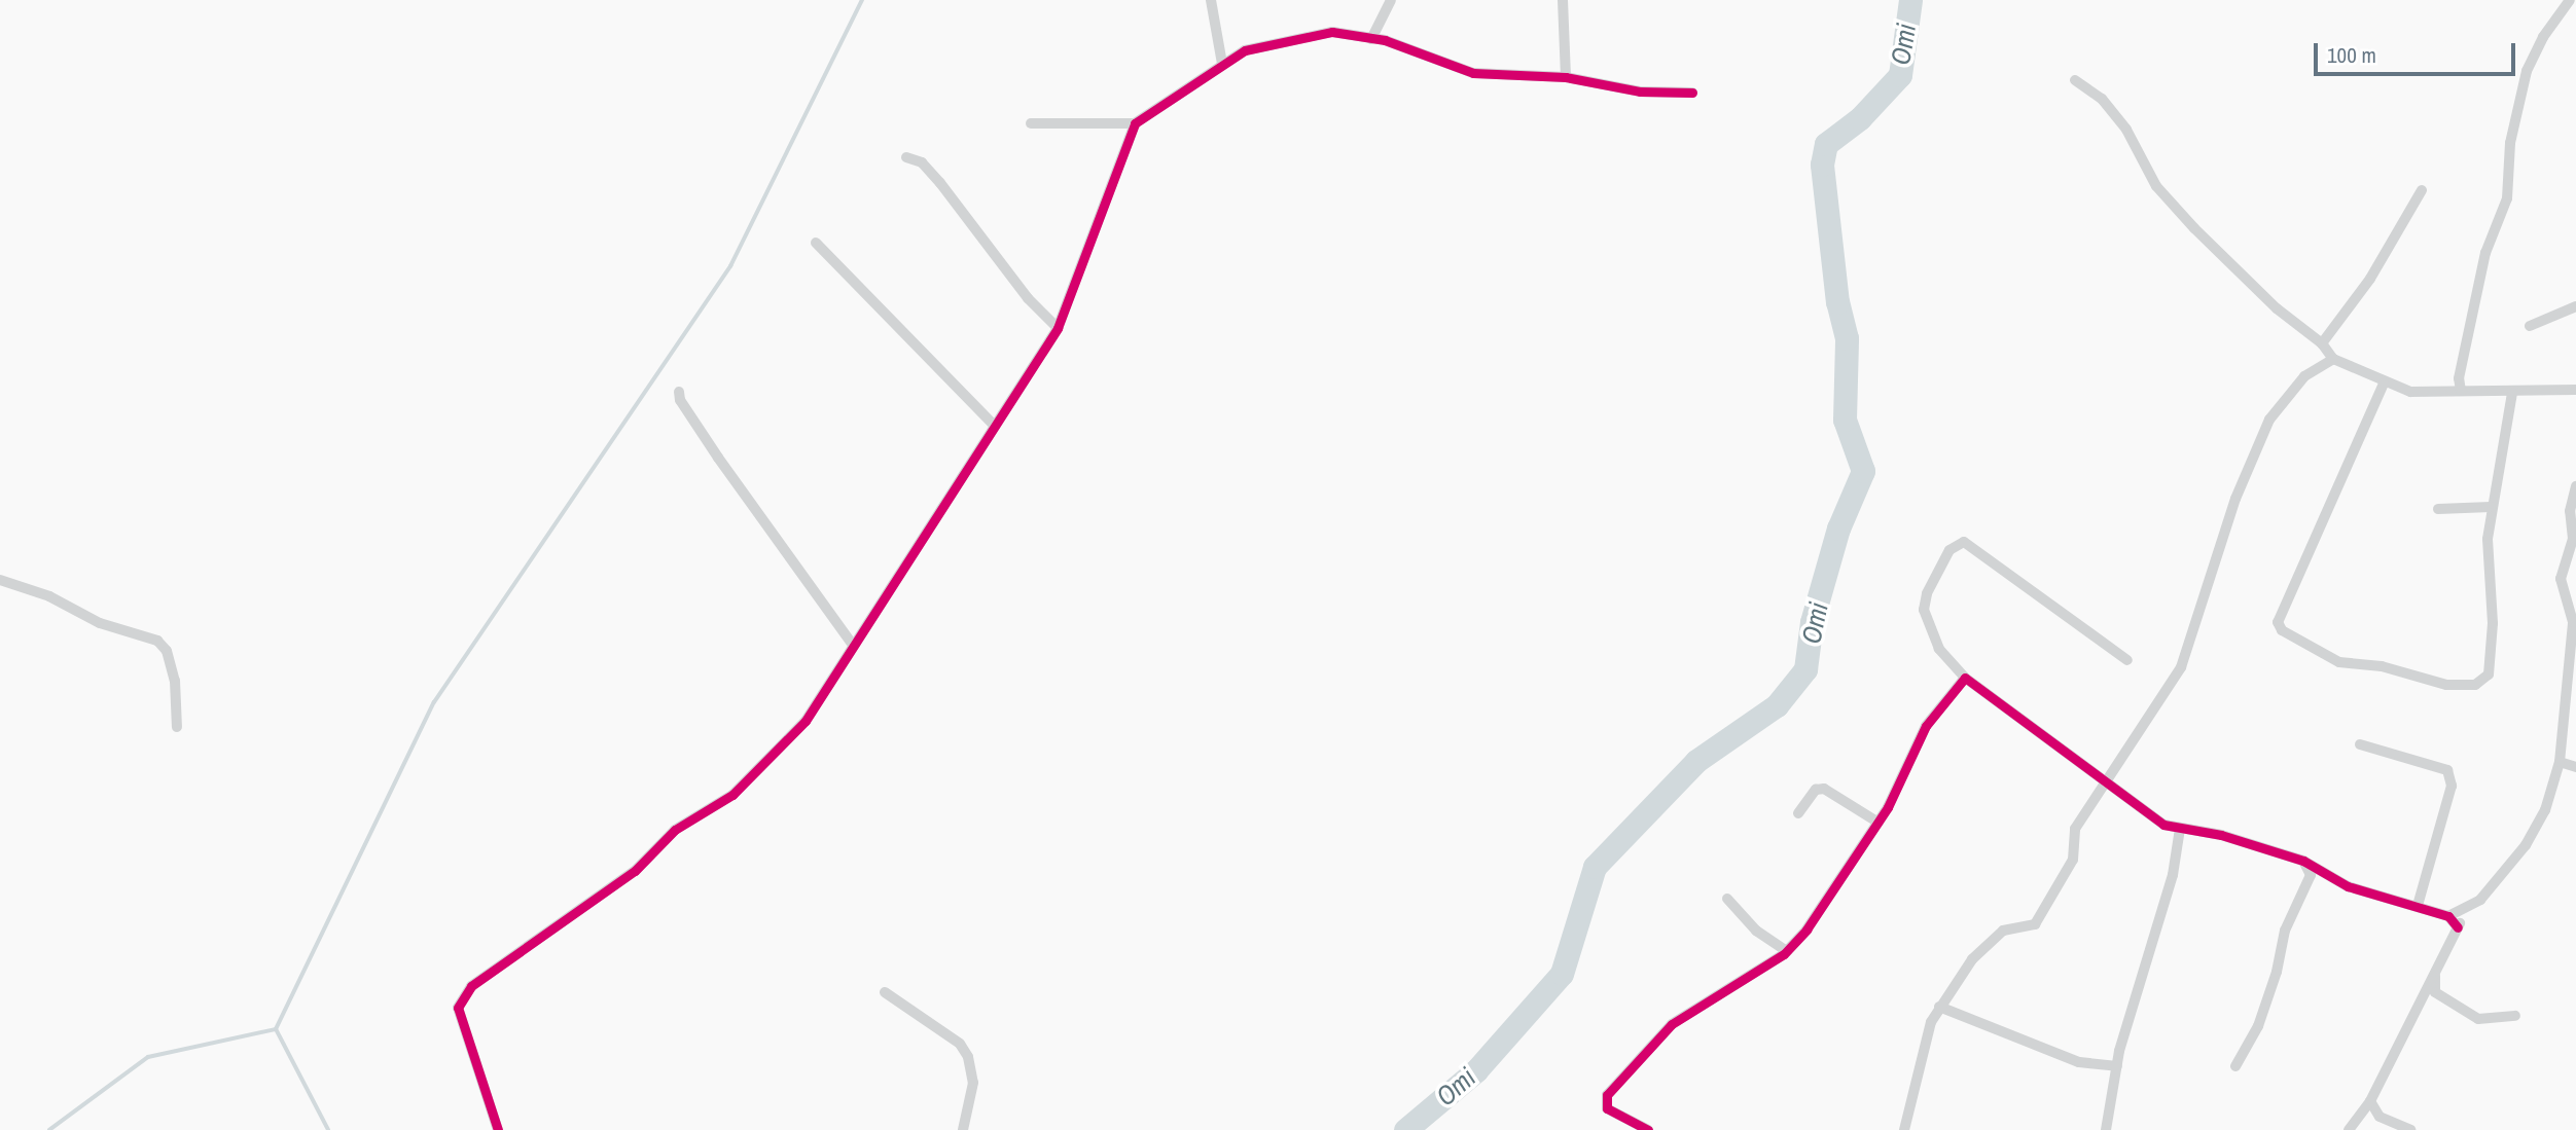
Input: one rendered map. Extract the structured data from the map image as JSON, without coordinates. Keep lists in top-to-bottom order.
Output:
{
  "water": ["Omi"],
  "scale_bar": "100 m"
}
